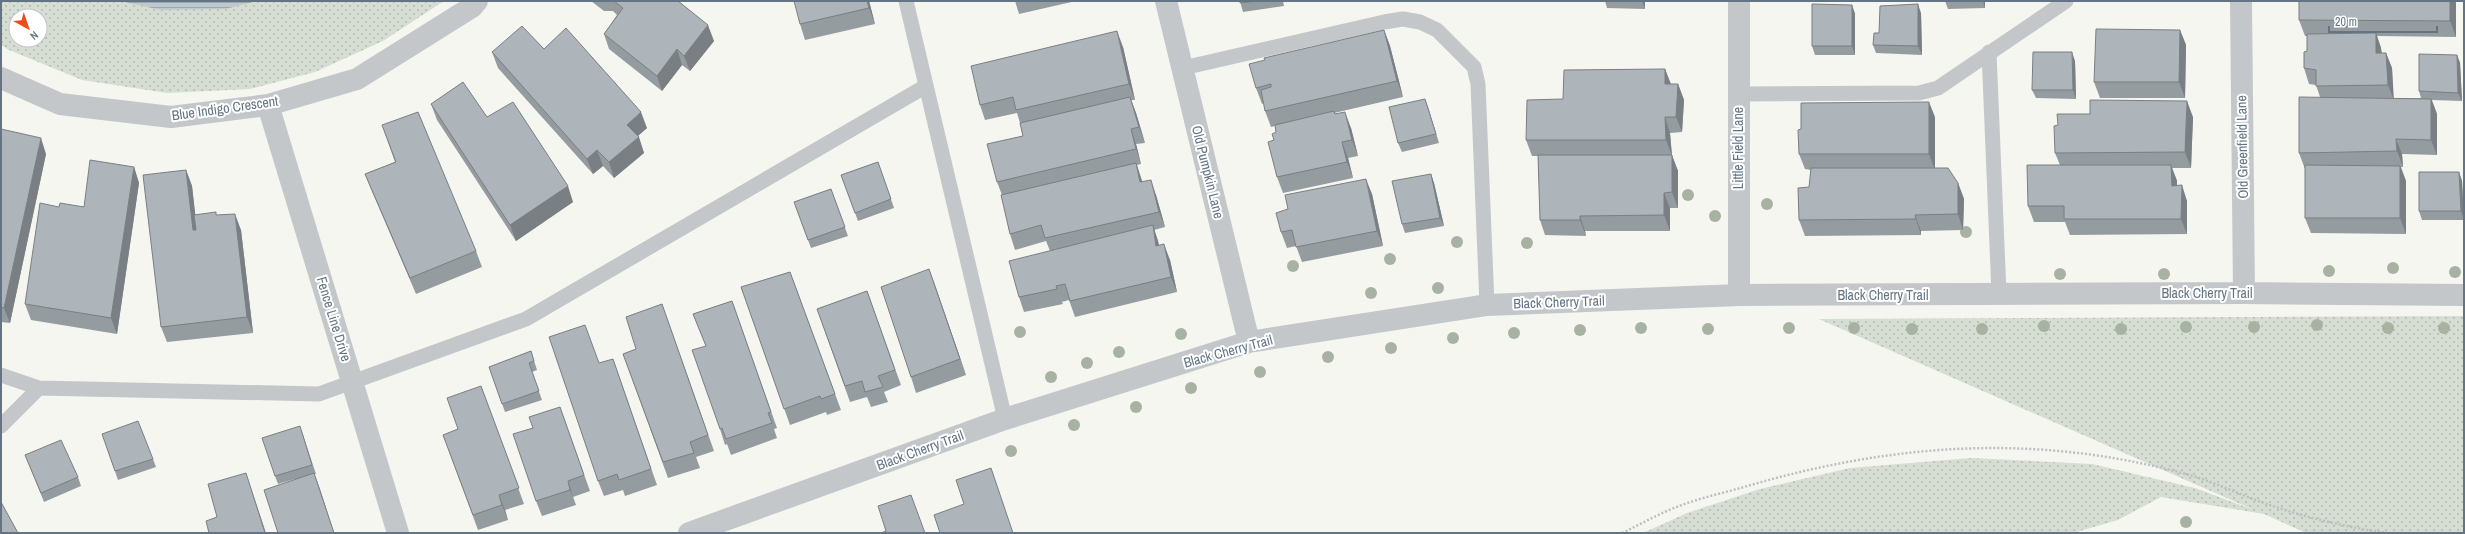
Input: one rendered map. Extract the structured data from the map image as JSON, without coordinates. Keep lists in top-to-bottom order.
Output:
{
  "streets": {
    "street": [
      "Blue Indigo Crescent",
      "Old Greenfield Lane",
      "Little Field Lane",
      "Old Pumpkin Lane",
      "Black Cherry Trail",
      "Fence Line Drive"
    ]
  },
  "crossings": [
    ["Blue Indigo Crescent", "Fence Line Drive"],
    ["Old Greenfield Lane", "Black Cherry Trail"],
    ["Little Field Lane", "Black Cherry Trail"],
    ["Old Pumpkin Lane", "Black Cherry Trail"]
  ],
  "scale_bar": "20 m",
  "north": "bottom right"
}
